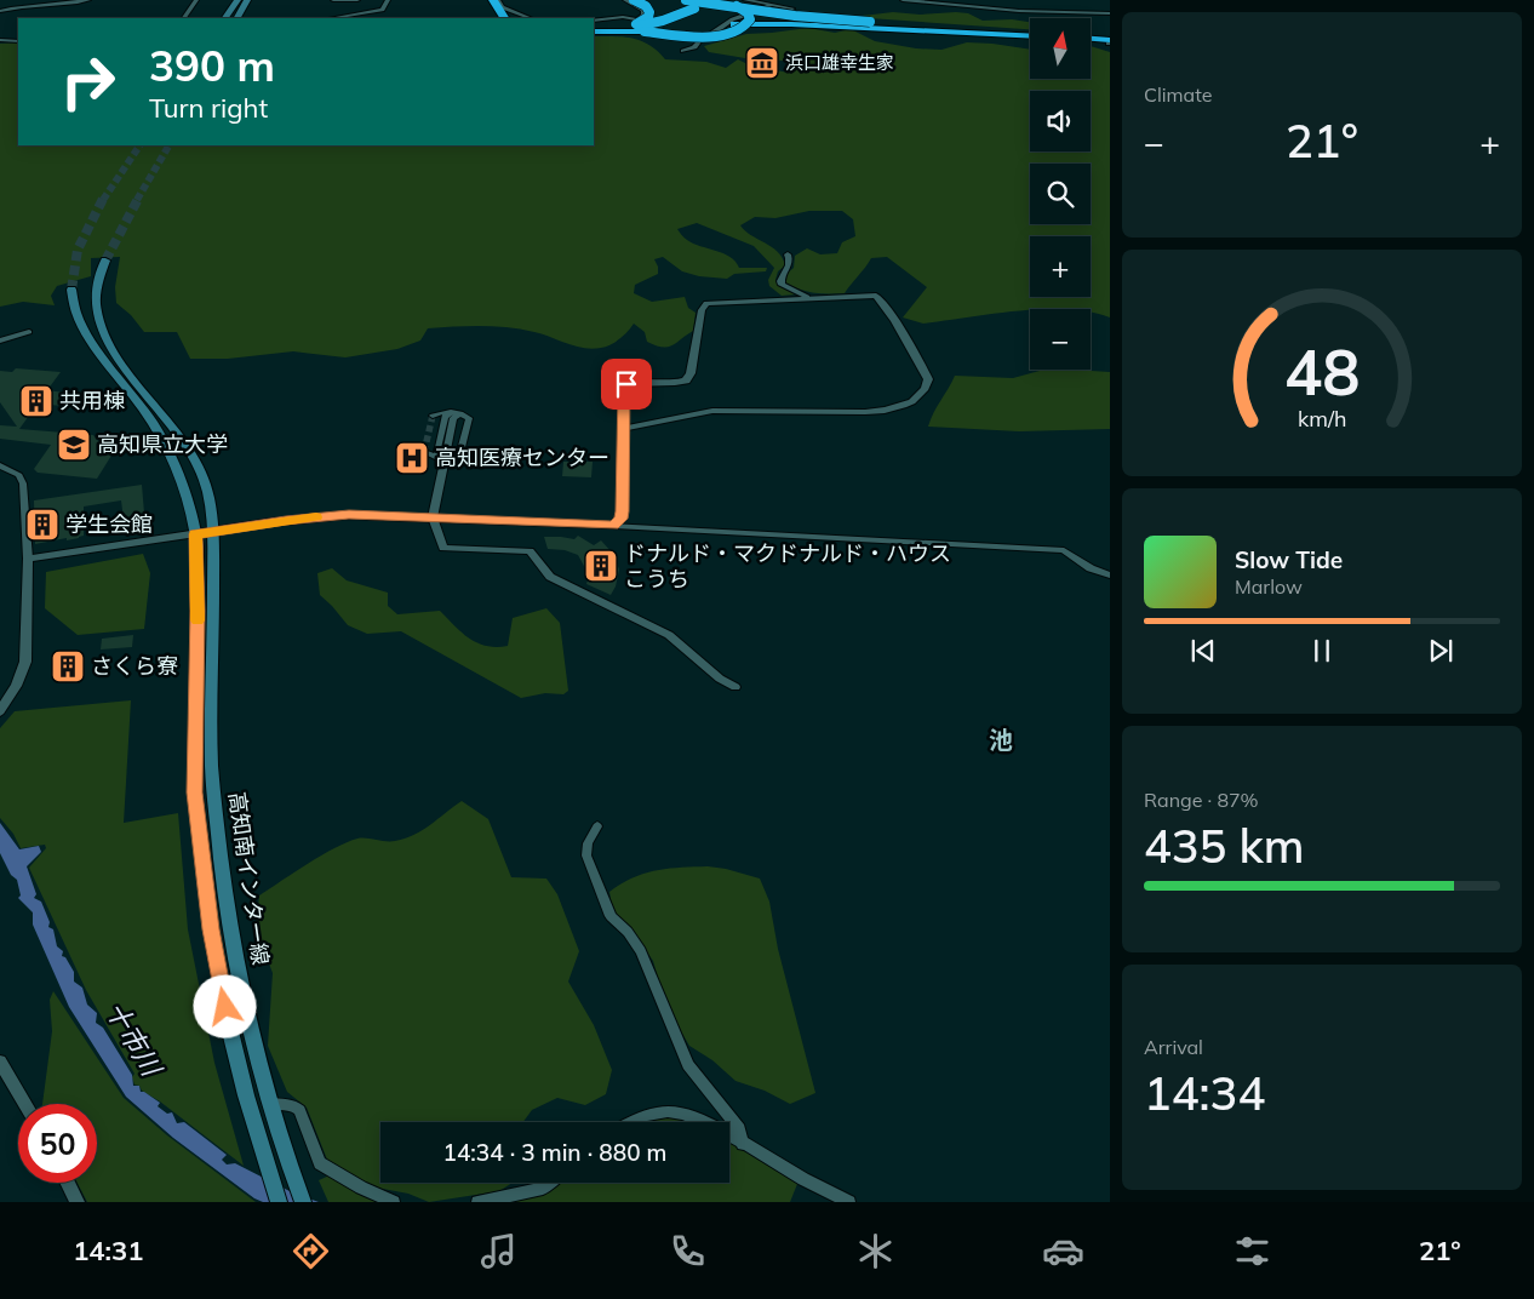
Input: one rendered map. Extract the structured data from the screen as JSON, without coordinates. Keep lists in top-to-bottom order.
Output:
{
  "streets": {
    "main road": ["高知南インター線"]
  },
  "districts": ["池"],
  "water": ["十市川"],
  "places": {
    "museum": ["浜口雄幸生家"],
    "building": [
      "共用棟",
      "学生会館",
      "ドナルド・マクドナルド・ハウス こうち",
      "さくら寮"
    ],
    "school or university": ["高知県立大学"],
    "hospital": ["高知医療センター"]
  },
  "north": "top",
  "page": {
    "tile": [
      "Climate",
      ["Range · 87%", "435 km"],
      ["Arrival", "14:34"]
    ],
    "map_buttons": ["+", "−"],
    "turn": ["390 m", "Turn right"],
    "heat": ["−", "21°", "+"],
    "song": ["Slow Tide", "Marlow"],
    "limit": "50",
    "trip": "14:34 · 3 min · 880 m",
    "tabs": ["14:31", "21°"],
    "gauge": ["48", "km/h"]
  }
}
